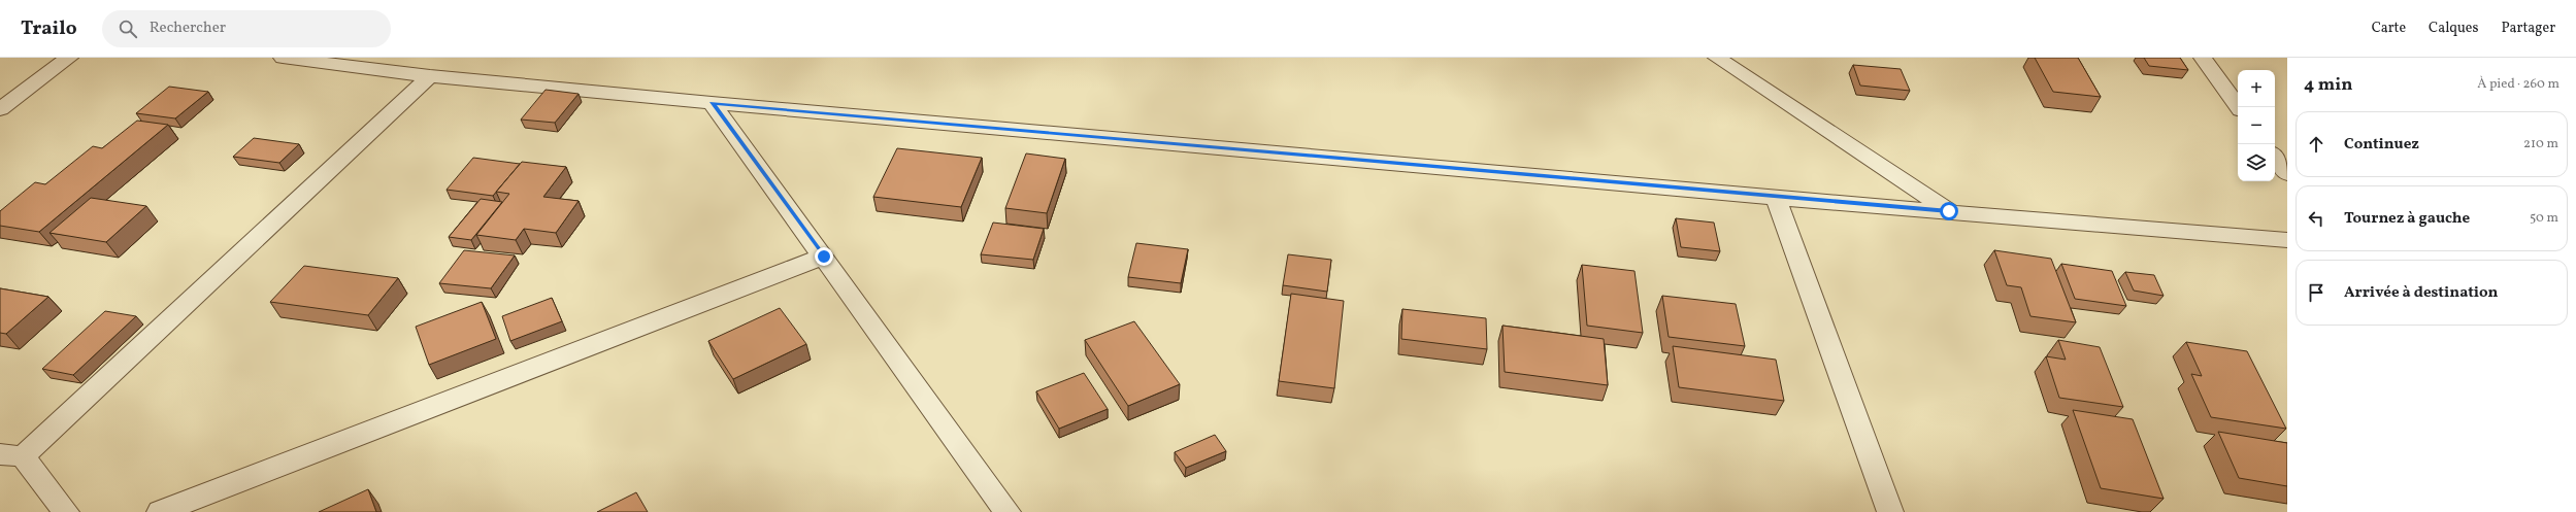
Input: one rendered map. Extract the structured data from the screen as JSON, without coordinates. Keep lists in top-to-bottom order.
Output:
{
  "page": {
    "header": "Trailo",
    "search": "Rechercher",
    "nav": ["Carte", "Calques", "Partager"],
    "heading": ["4 min", "À pied · 260 m"],
    "map_buttons": ["+", "−"],
    "list": [
      ["Continuez", "210 m"],
      ["Tournez à gauche", "50 m"],
      "Arrivée à destination"
    ]
  }
}
